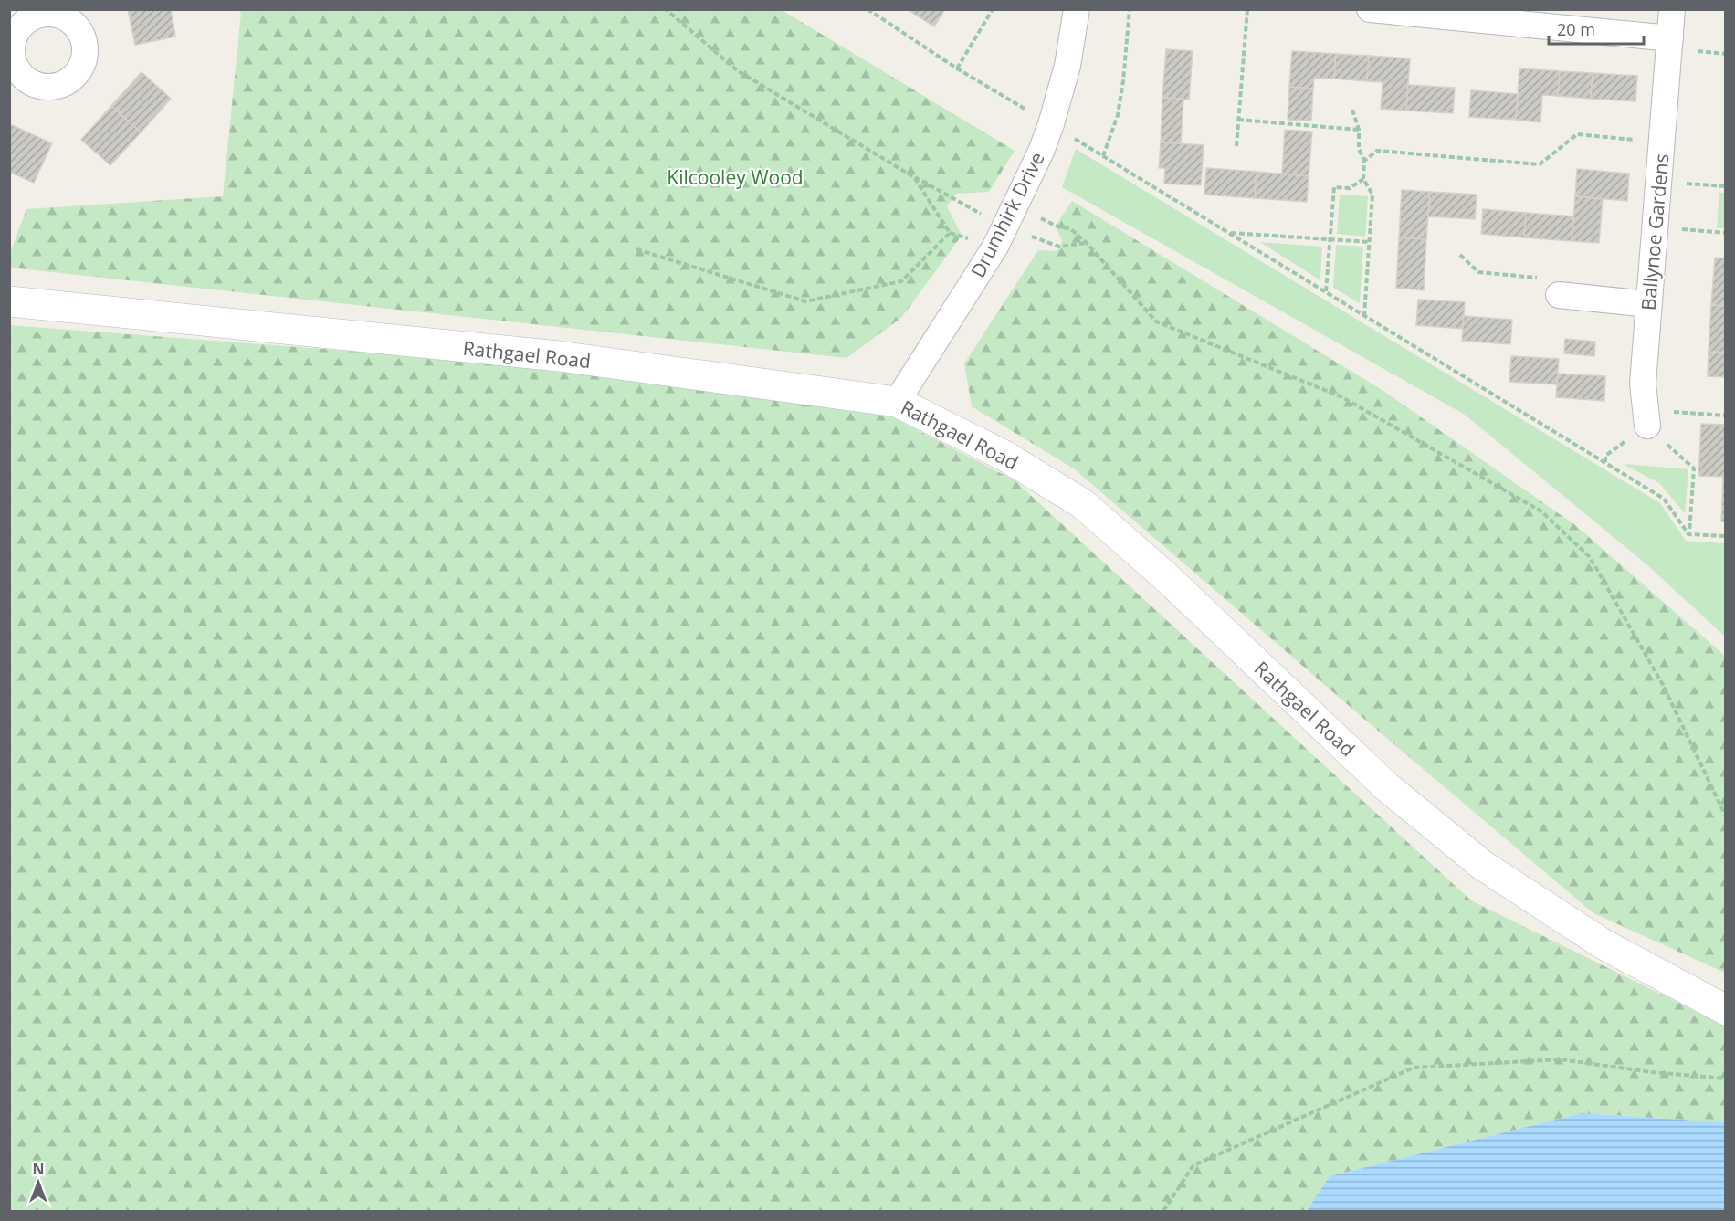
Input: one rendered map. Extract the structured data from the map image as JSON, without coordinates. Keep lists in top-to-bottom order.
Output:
{
  "streets": {
    "street": ["Drumhirk Drive", "Ballynoe Gardens", "Rathgael Road"]
  },
  "crossings": [
    ["Drumhirk Drive", "Rathgael Road"]
  ],
  "parks": ["Kilcooley Wood"],
  "scale_bar": "20 m",
  "north": "top"
}
